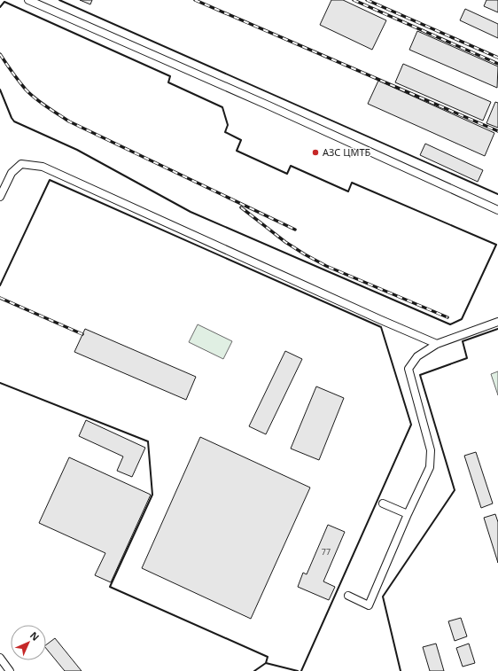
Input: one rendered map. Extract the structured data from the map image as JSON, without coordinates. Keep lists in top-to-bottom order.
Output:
{
  "places": ["АЗС ЦМТБ"],
  "house_numbers": ["77"],
  "north": "top right"
}
